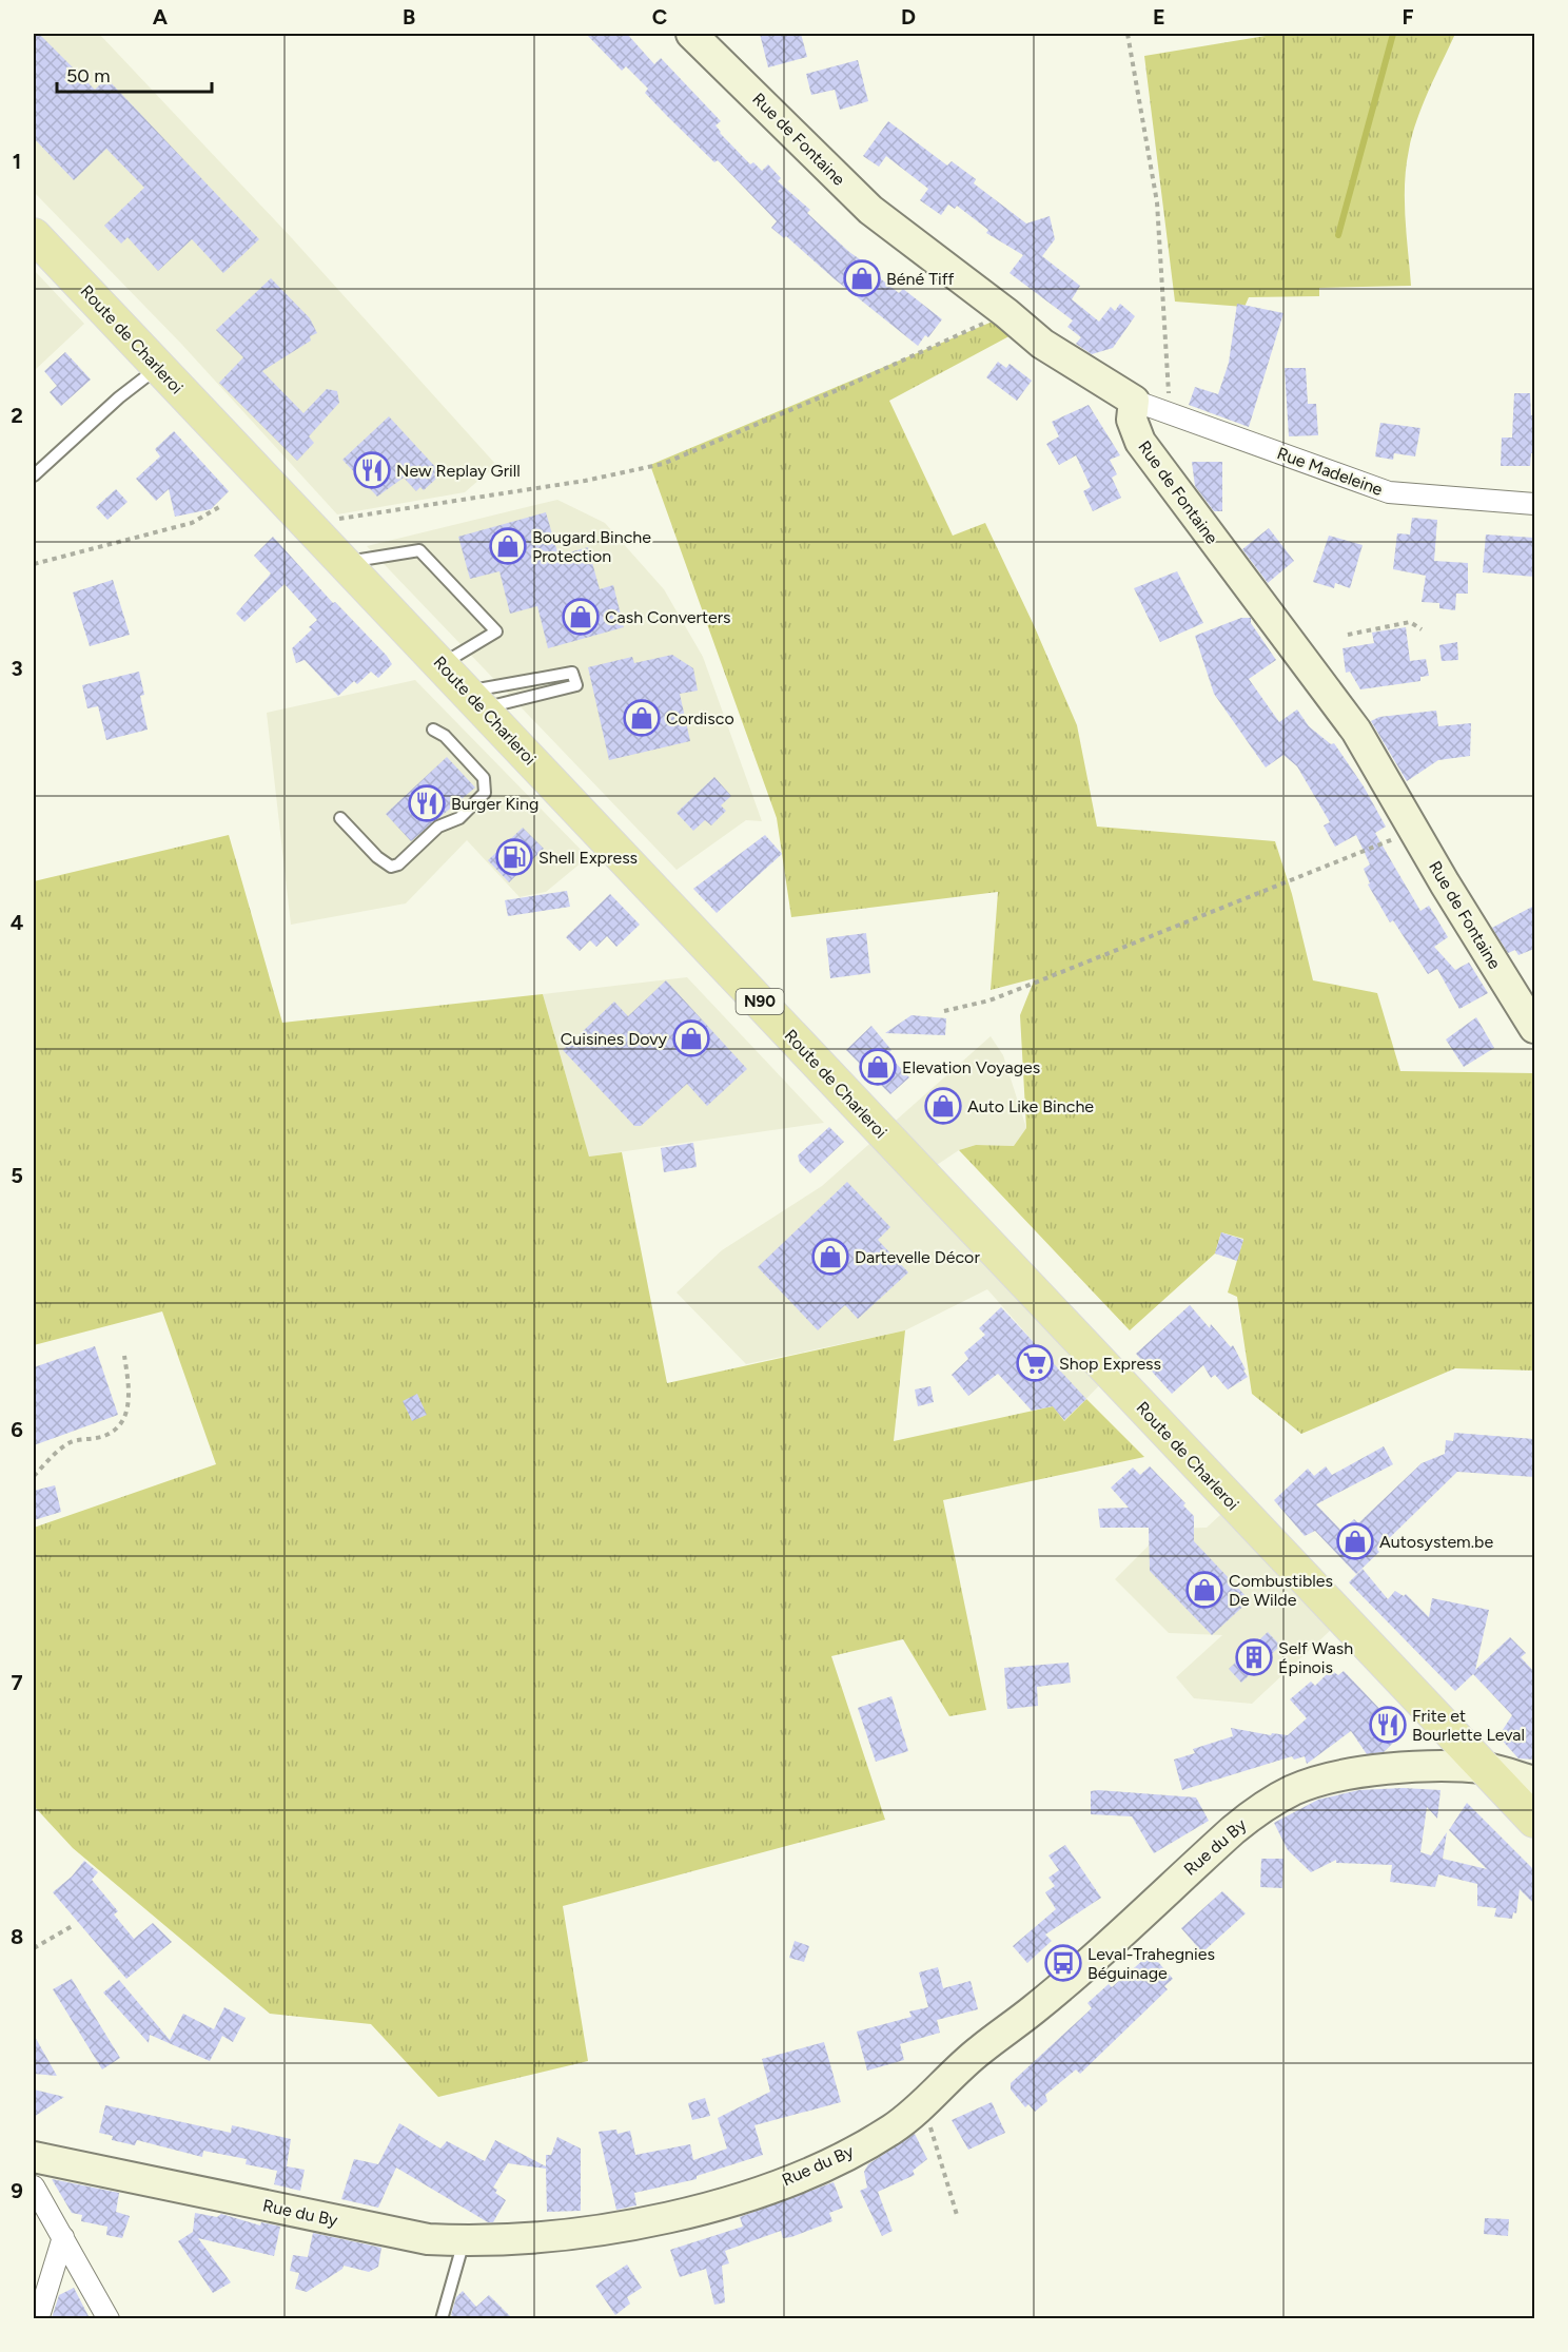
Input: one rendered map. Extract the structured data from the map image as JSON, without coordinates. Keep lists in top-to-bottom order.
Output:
{
  "streets": {
    "main road": ["Route de Charleroi", "N90"],
    "street": ["Rue de Fontaine", "Rue Madeleine", "Rue du By"]
  },
  "crossings": [
    ["Rue de Fontaine", "Rue Madeleine"],
    ["Route de Charleroi", "Rue du By"]
  ],
  "places": {
    "shop": [
      "Béné Tiff",
      "Bougard Binche Protection",
      "Cash Converters",
      "Cordisco",
      "Cuisines Dovy",
      "Elevation Voyages",
      "Auto Like Binche",
      "Dartevelle Décor",
      "Autosystem.be",
      "Combustibles De Wilde"
    ],
    "restaurant": ["New Replay Grill", "Burger King", "Frite et Bourlette Leval"],
    "fuel station": ["Shell Express"],
    "supermarket": ["Shop Express"],
    "building": ["Self Wash Épinois"],
    "bus stop": ["Leval-Trahegnies Béguinage"]
  },
  "scale_bar": "50 m",
  "grid": {
    "columns": [
      "A",
      "B",
      "C",
      "D",
      "E",
      "F"
    ],
    "rows": [
      "1",
      "2",
      "3",
      "4",
      "5",
      "6",
      "7",
      "8",
      "9"
    ]
  }
}
